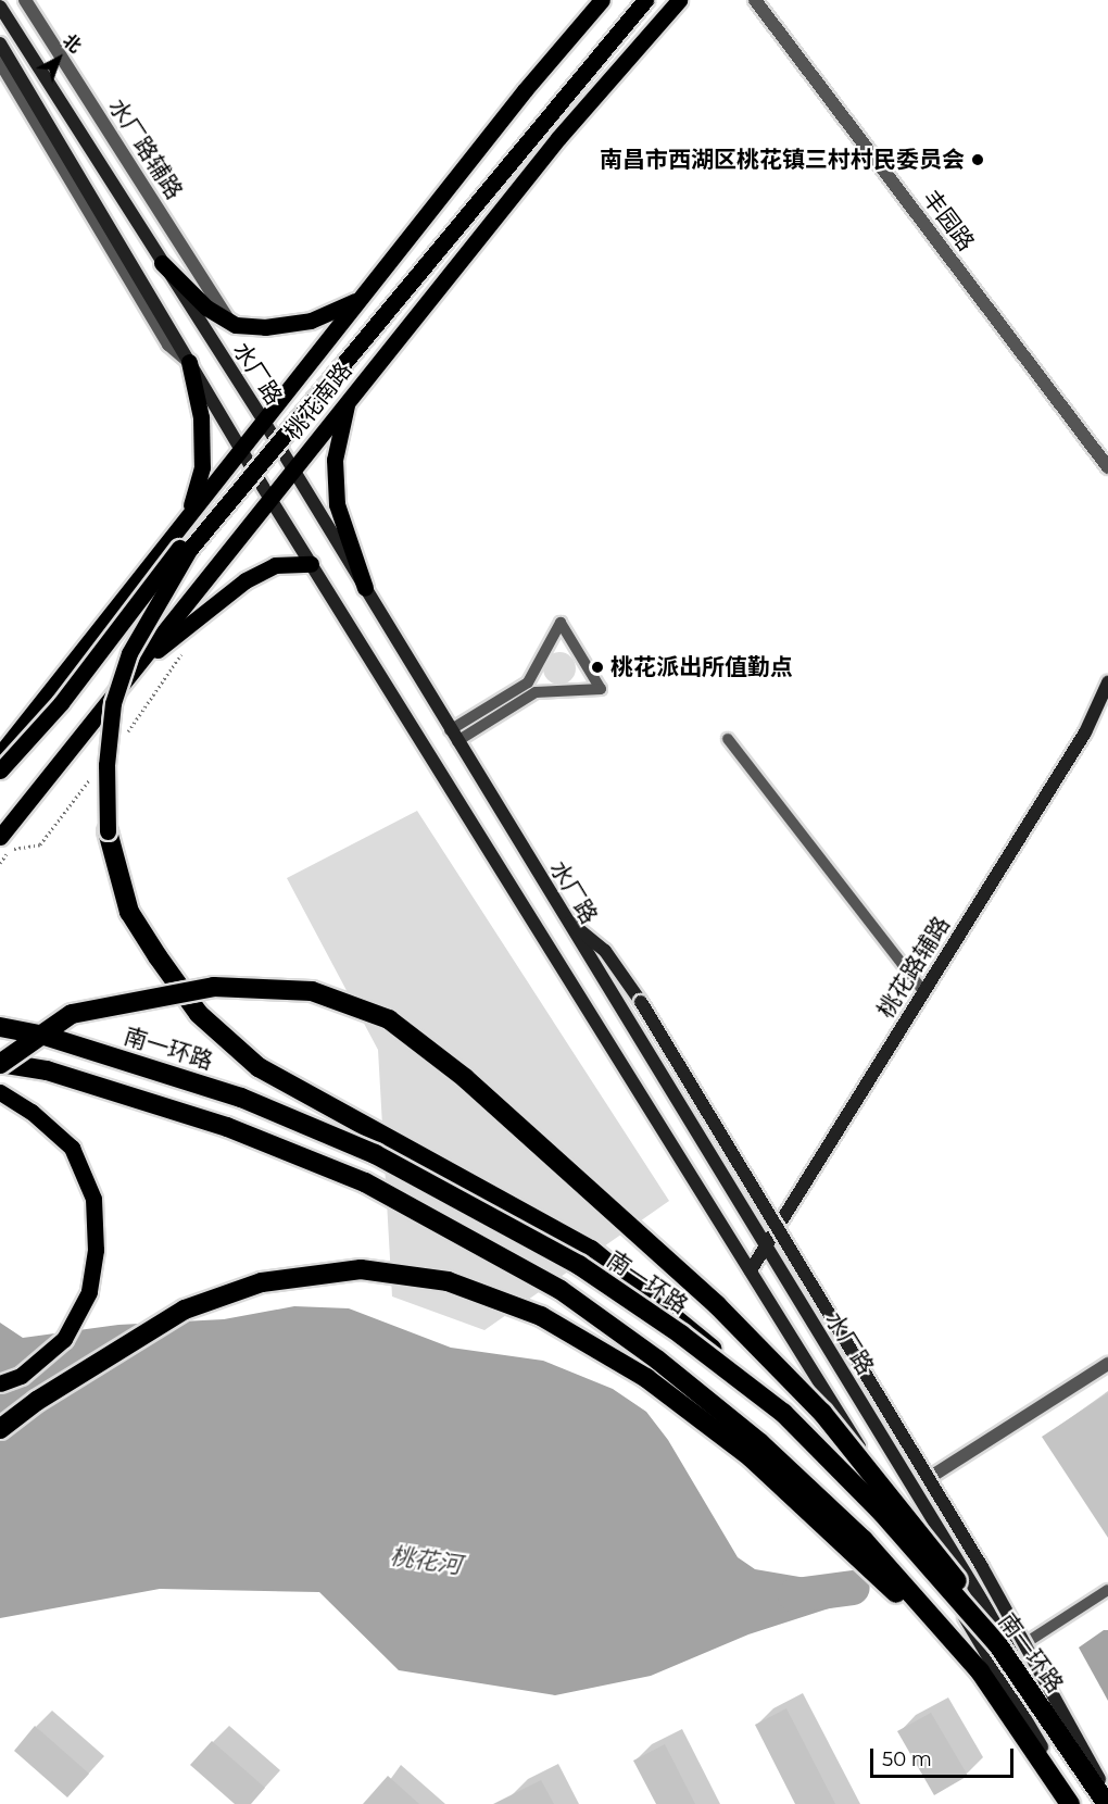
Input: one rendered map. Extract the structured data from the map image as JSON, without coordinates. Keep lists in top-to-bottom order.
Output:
{
  "streets": {
    "highway": ["南一环路"],
    "main road": ["桃花南路"],
    "street": [
      "水厂路辅路",
      "丰园路",
      "水厂路",
      "桃花路辅路"
    ]
  },
  "crossings": [
    ["水厂路", "桃花南路"],
    ["水厂路", "桃花路辅路"],
    ["水厂路", "南一环路"]
  ],
  "water": ["桃花河"],
  "places": ["南昌市西湖区桃花镇三村村民委员会", "桃花派出所值勤点"],
  "scale_bar": "50 m",
  "north": "top right"
}
